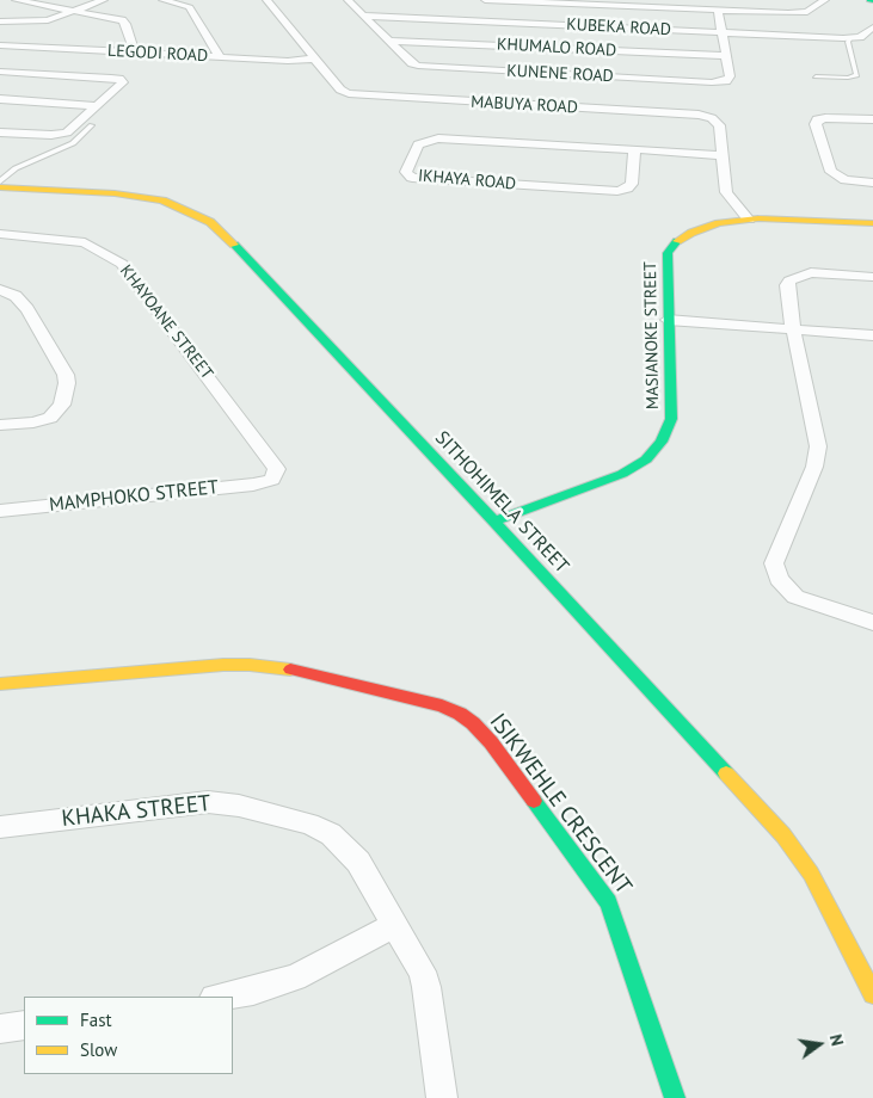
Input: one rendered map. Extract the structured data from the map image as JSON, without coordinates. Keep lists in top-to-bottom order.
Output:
{
  "streets": {
    "street": [
      "KUBEKA ROAD",
      "KHUMALO ROAD",
      "LEGODI ROAD",
      "KUNENE ROAD",
      "MABUYA ROAD",
      "IKHAYA ROAD",
      "KHAYOANE STREET",
      "MASIANOKE STREET",
      "MAMPHOKO STREET",
      "SITHOHIMELA STREET",
      "ISIKWEHLE CRESCENT",
      "KHAKA STREET"
    ]
  },
  "crossings": [
    ["KUBEKA ROAD", "KUNENE ROAD"],
    ["KHUMALO ROAD", "KUNENE ROAD"],
    ["LEGODI ROAD", "MABUYA ROAD"],
    ["MABUYA ROAD", "IKHAYA ROAD"],
    ["MABUYA ROAD", "MASIANOKE STREET"],
    ["KHAYOANE STREET", "MAMPHOKO STREET"],
    ["MASIANOKE STREET", "SITHOHIMELA STREET"]
  ],
  "legend": ["Fast", "Slow"],
  "north": "right"
}
